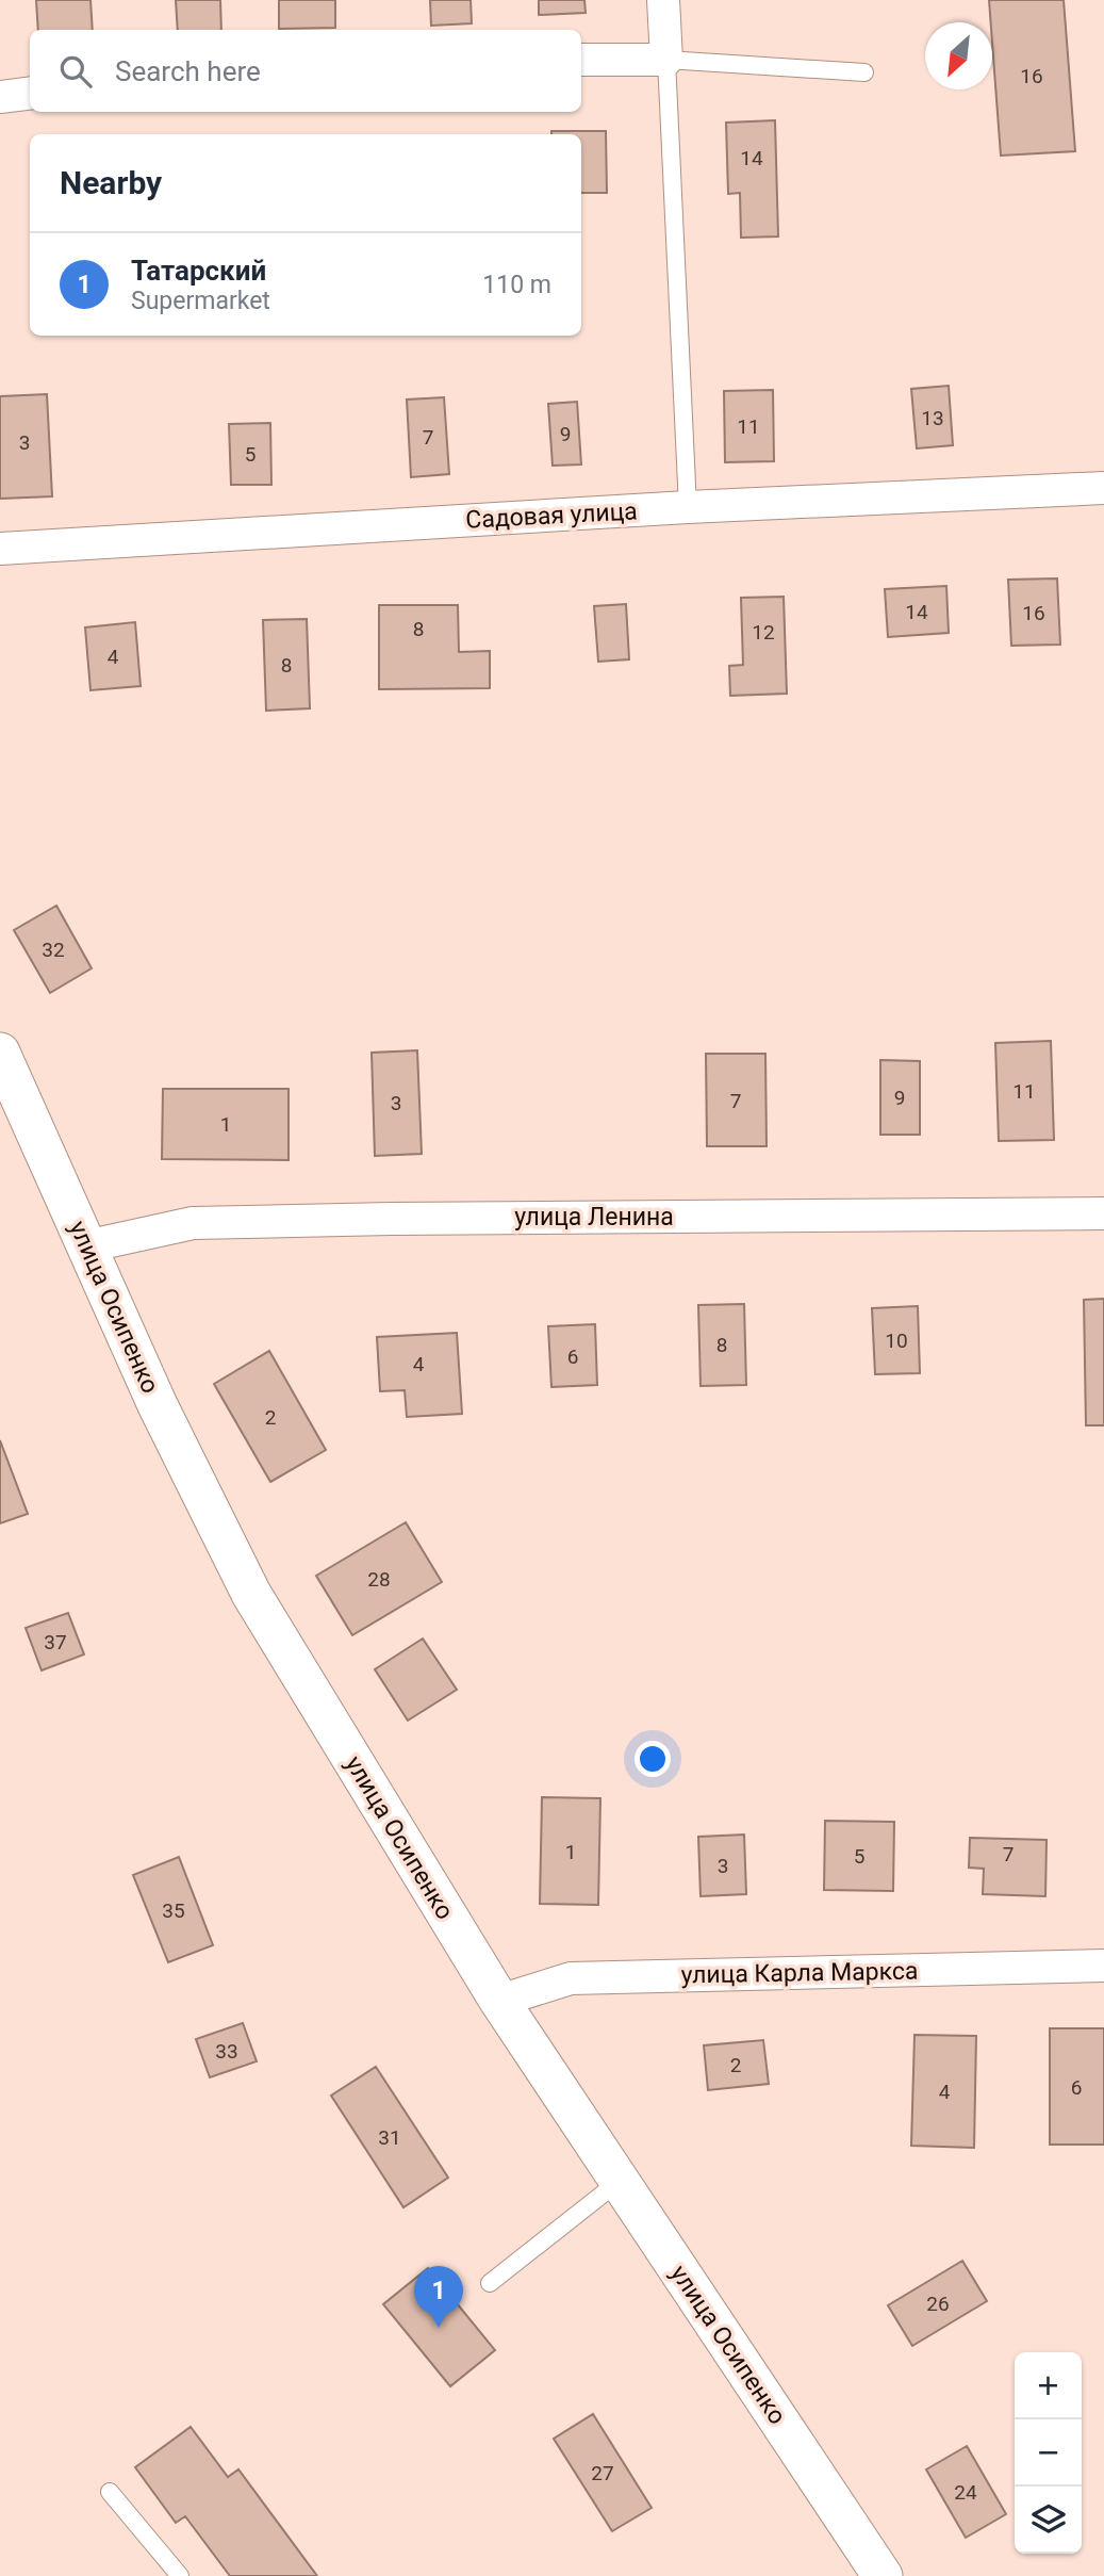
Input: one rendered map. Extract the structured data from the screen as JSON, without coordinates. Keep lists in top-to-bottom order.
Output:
{
  "streets": {
    "street": [
      "Садовая улица",
      "улица Ленина",
      "улица Осипенко",
      "улица Карла Маркса"
    ]
  },
  "crossings": [
    ["улица Ленина", "улица Осипенко"],
    ["улица Осипенко", "улица Карла Маркса"]
  ],
  "house_numbers": [
    "16",
    "14",
    "13",
    "11",
    "9",
    "7",
    "3",
    "5",
    "14",
    "16",
    "8",
    "12",
    "4",
    "8",
    "32",
    "11",
    "9",
    "7",
    "3",
    "1",
    "10",
    "8",
    "6",
    "4",
    "2",
    "28",
    "37",
    "1",
    "7",
    "5",
    "3",
    "35",
    "33",
    "2",
    "6",
    "4",
    "31",
    "26",
    "27",
    "24"
  ],
  "north": "bottom left",
  "page": {
    "search": "Search here",
    "heading": "Nearby",
    "list": [
      {
        "mark": "1",
        "name": "Татарский",
        "note": "Supermarket",
        "value": "110 m"
      }
    ],
    "pins": "1",
    "map_buttons": ["+", "−"]
  }
}
